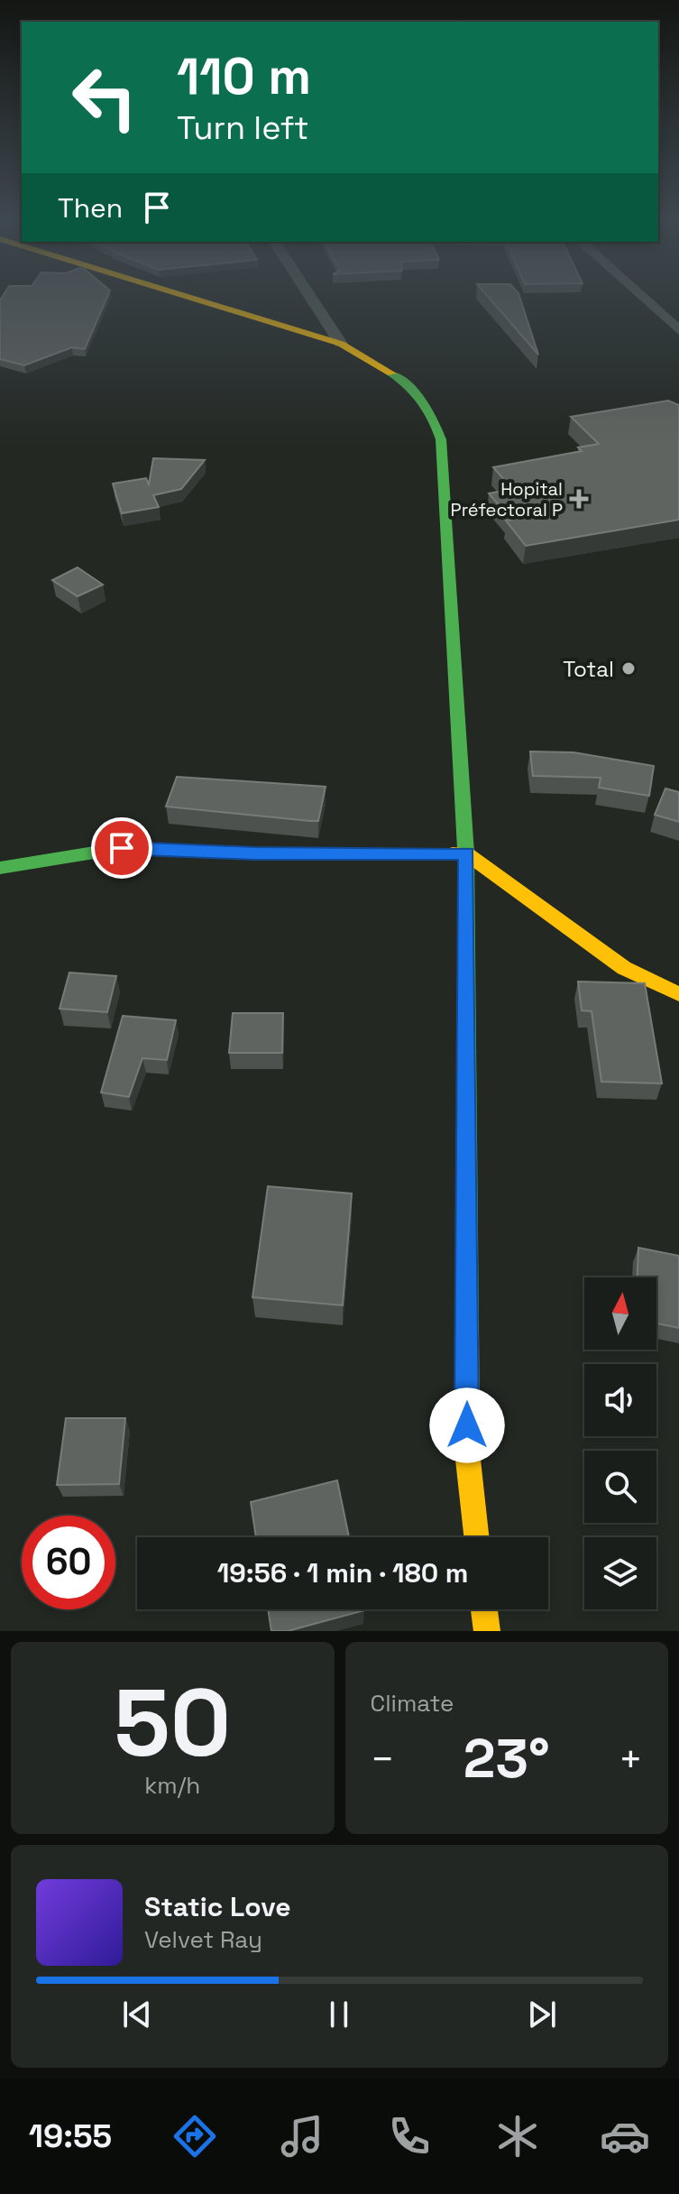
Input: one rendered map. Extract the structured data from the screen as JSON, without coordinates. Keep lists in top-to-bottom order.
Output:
{
  "places": {
    "health": ["Hopital Préfectoral P"],
    "other": ["Total"]
  },
  "north": "top",
  "page": {
    "turn": ["110 m", "Turn left"],
    "then": "Then",
    "limit": "60",
    "trip": "19:56 · 1 min · 180 m",
    "tile": [
      ["50", "km/h"],
      "Climate"
    ],
    "heat": ["−", "23°", "+"],
    "song": ["Static Love", "Velvet Ray"],
    "tabs": "19:55"
  }
}
